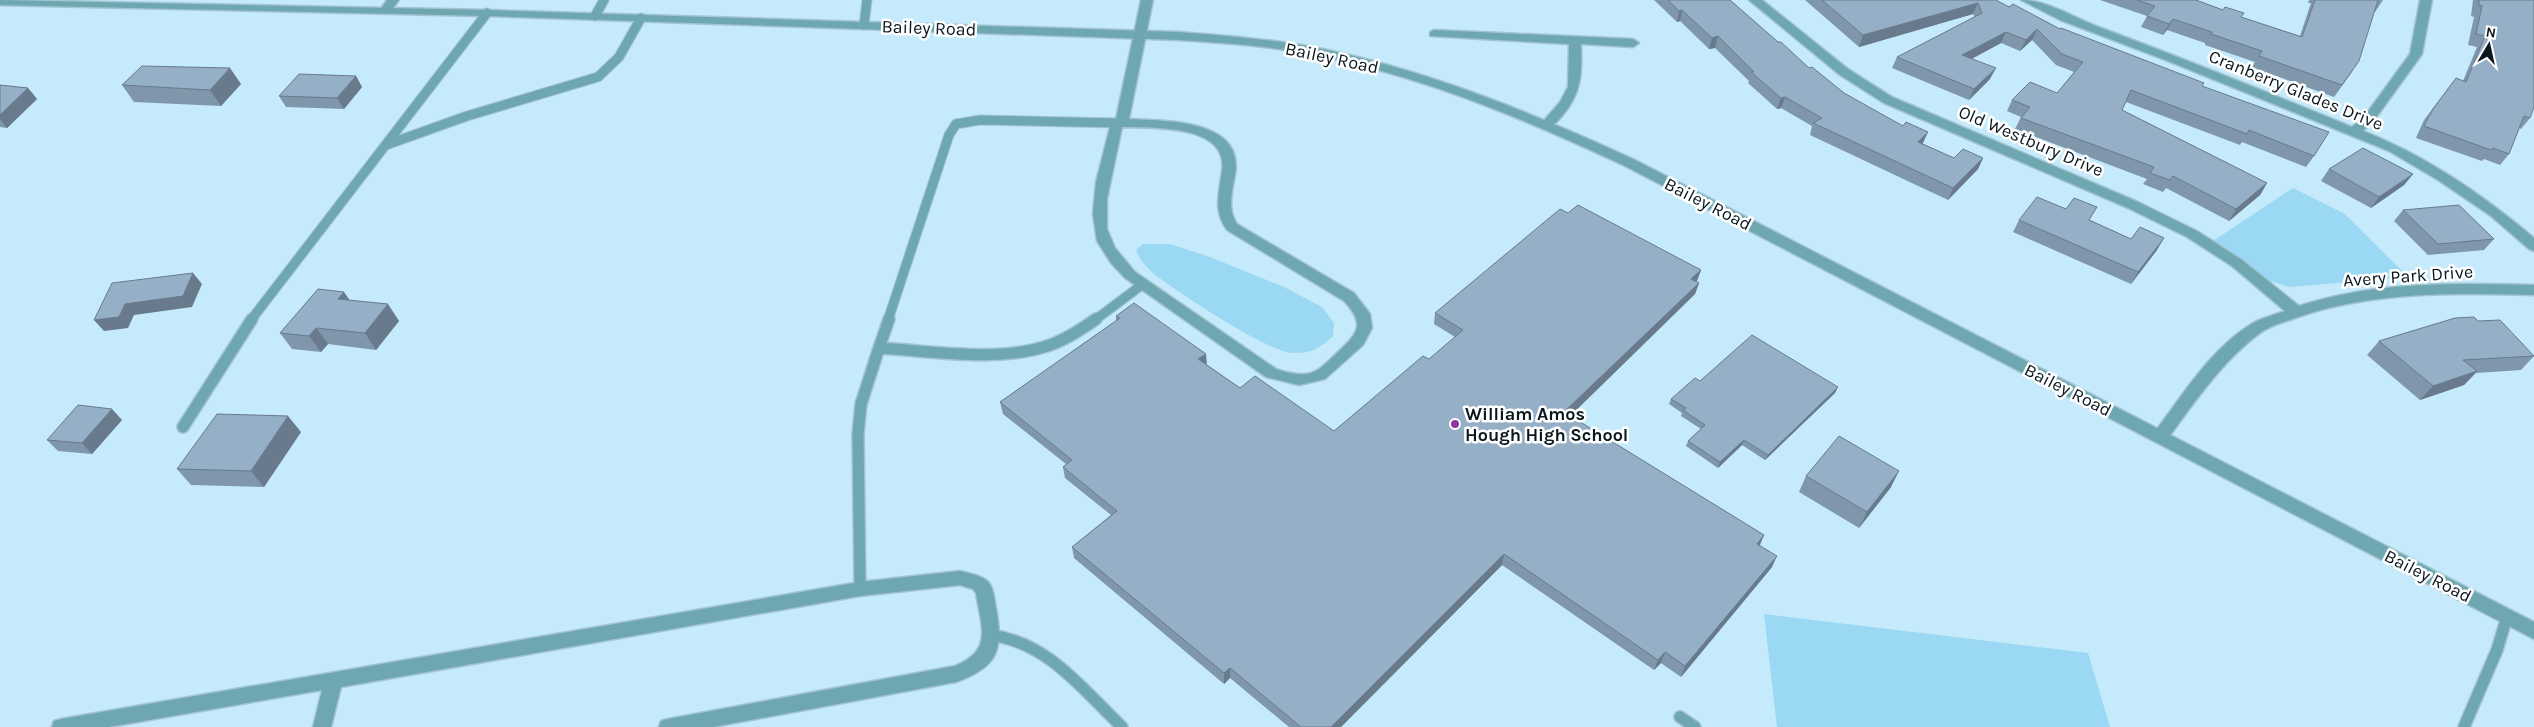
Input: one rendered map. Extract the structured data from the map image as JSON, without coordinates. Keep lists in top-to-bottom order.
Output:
{
  "streets": {
    "street": [
      "Bailey Road",
      "Cranberry Glades Drive",
      "Old Westbury Drive",
      "Avery Park Drive"
    ]
  },
  "crossings": [
    ["Bailey Road", "Avery Park Drive"],
    ["Old Westbury Drive", "Avery Park Drive"]
  ],
  "places": ["William Amos Hough High School"],
  "north": "top"
}
